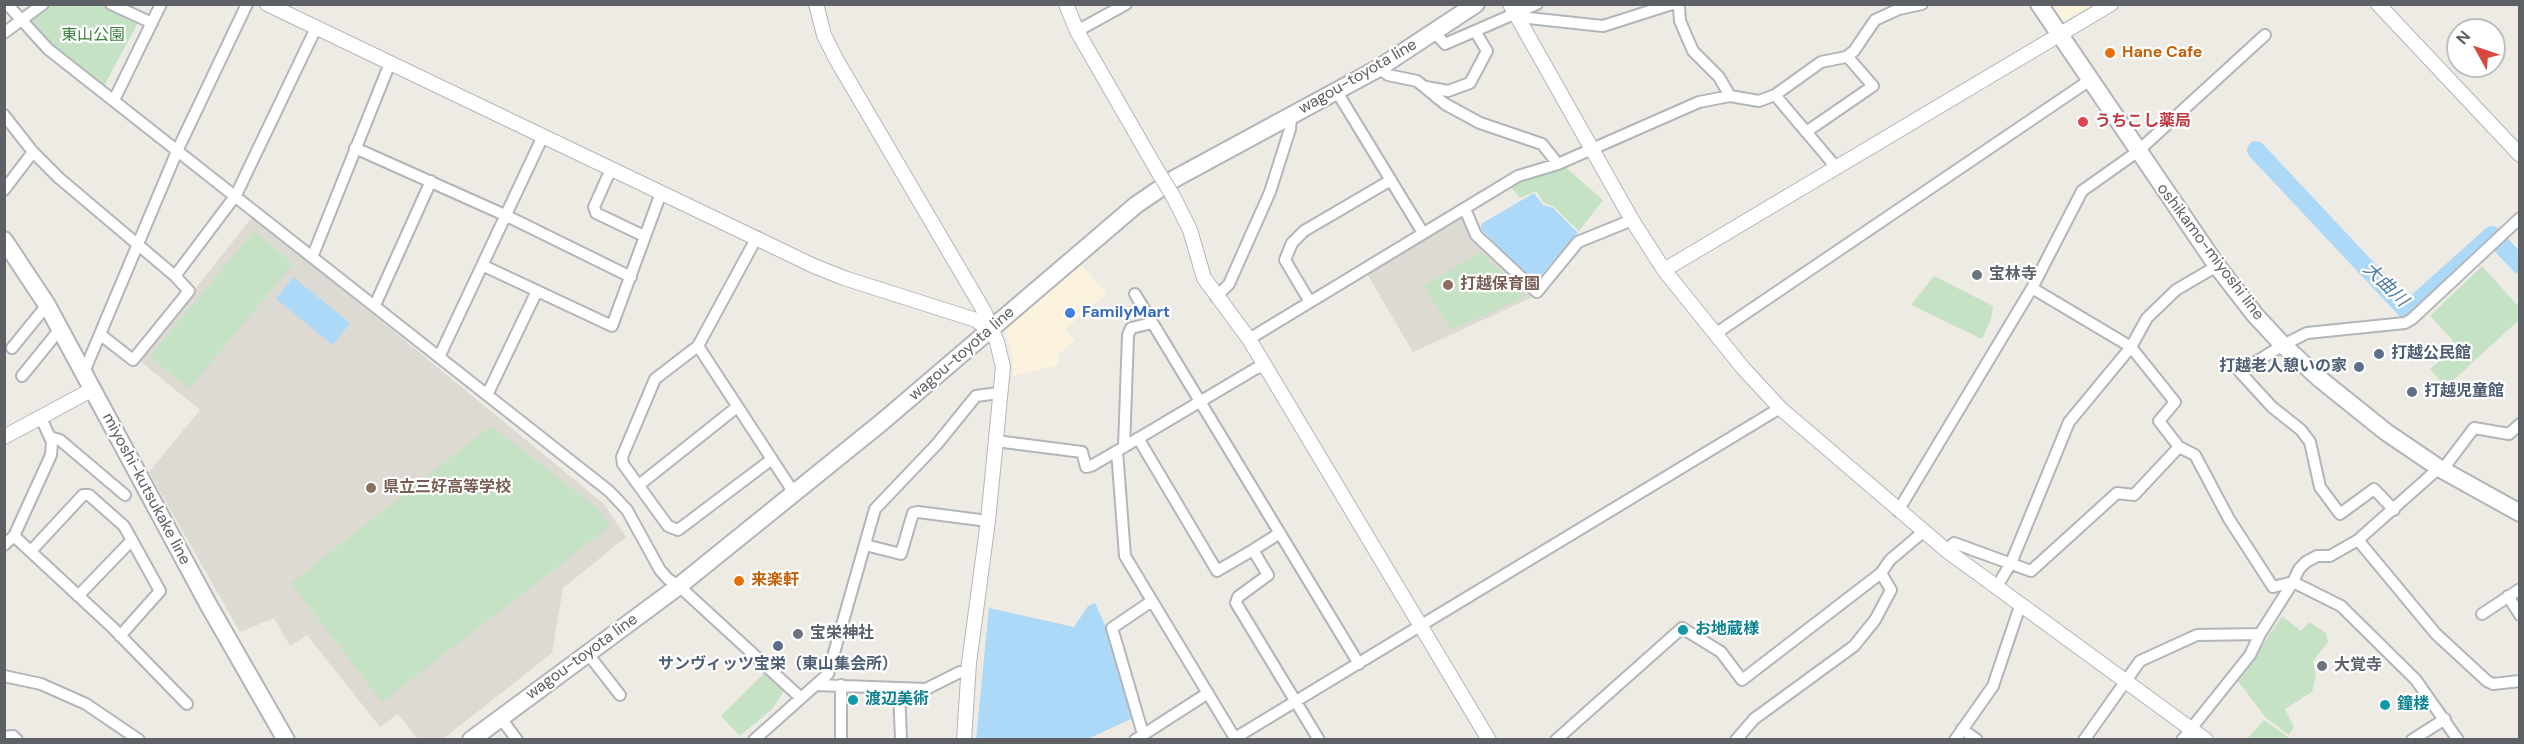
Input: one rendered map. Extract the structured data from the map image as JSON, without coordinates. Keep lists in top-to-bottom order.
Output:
{
  "streets": {
    "main road": ["wagou-toyota line", "oshikamo-miyoshi line", "miyoshi-kutsukake line"]
  },
  "water": ["大曲川"],
  "parks": ["東山公園"],
  "places": [
    "Hane Cafe",
    "うちこし薬局",
    "宝林寺",
    "打越保育園",
    "FamilyMart",
    "打越公民館",
    "打越老人憩いの家",
    "打越児童館",
    "県立三好高等学校",
    "来楽軒",
    "お地蔵様",
    "宝栄神社",
    "サンヴィッツ宝栄（東山集会所）",
    "大覚寺",
    "渡辺美術",
    "鐘楼"
  ],
  "north": "top left"
}
